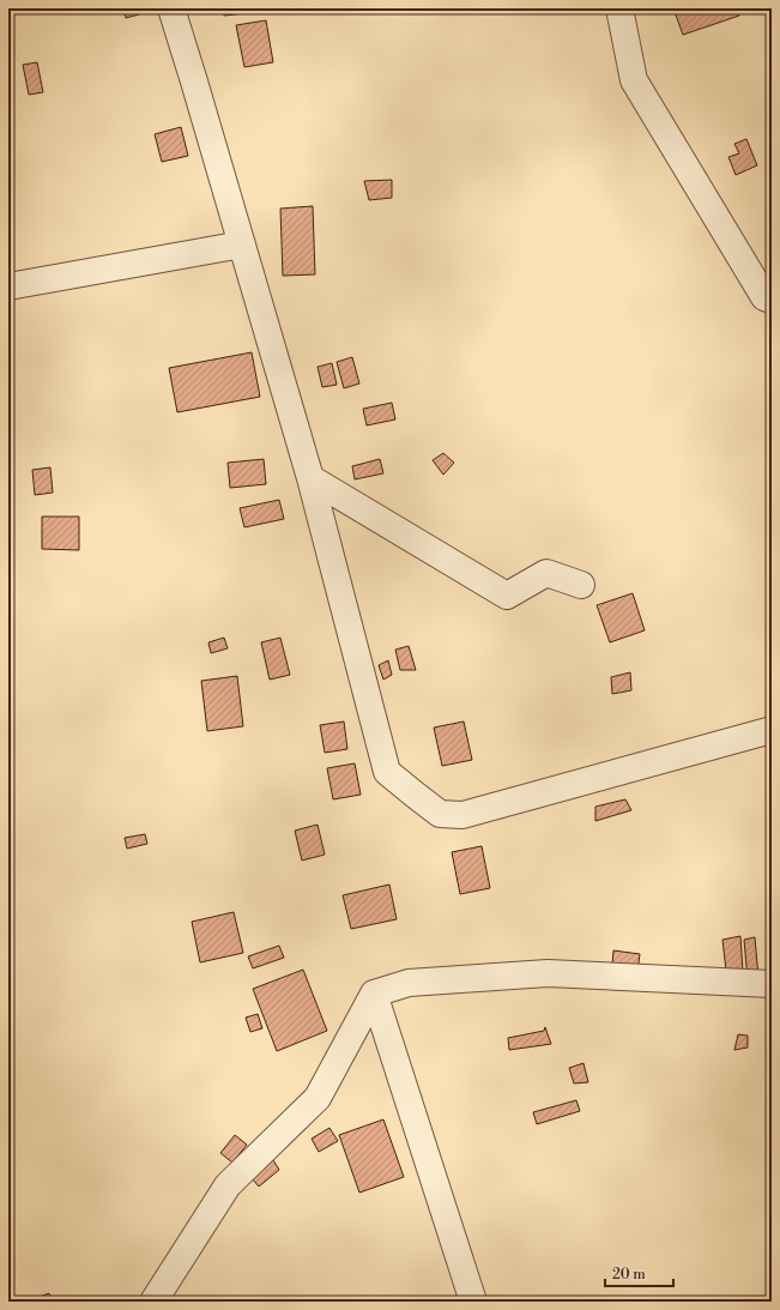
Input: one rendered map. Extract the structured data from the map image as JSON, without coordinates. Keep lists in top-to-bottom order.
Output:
{
  "scale_bar": "20 m"
}
